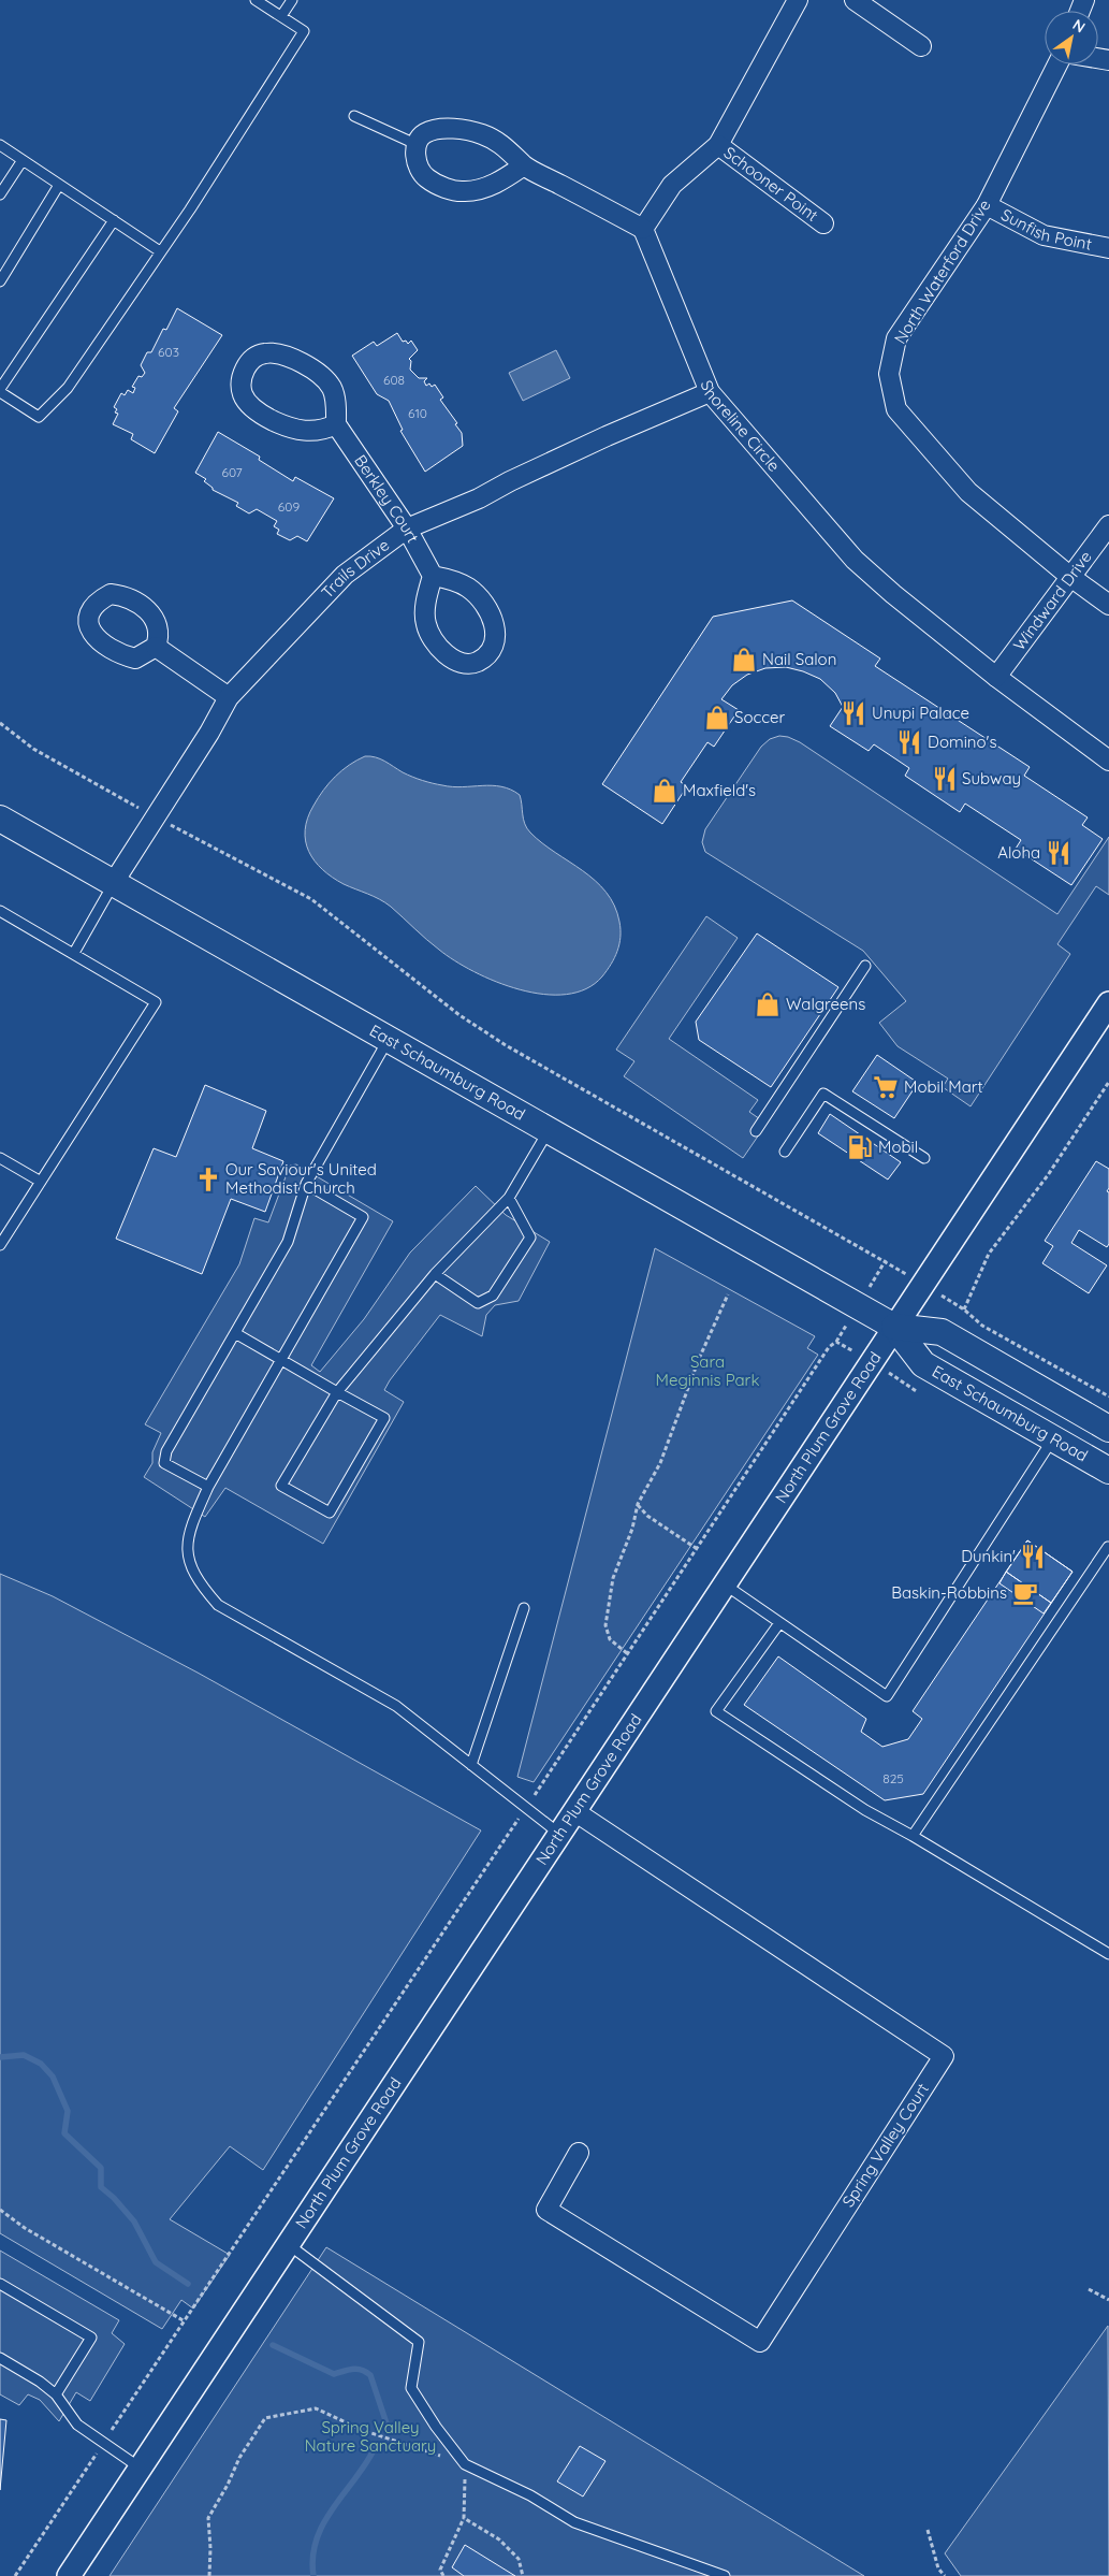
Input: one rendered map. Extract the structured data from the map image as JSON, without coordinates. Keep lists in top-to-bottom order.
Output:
{
  "streets": {
    "main road": ["East Schaumburg Road"],
    "street": [
      "Schooner Point",
      "Sunfish Point",
      "North Waterford Drive",
      "Shoreline Circle",
      "Berkley Court",
      "Trails Drive",
      "Windward Drive",
      "North Plum Grove Road",
      "Spring Valley Court"
    ]
  },
  "crossings": [
    ["Sunfish Point", "North Waterford Drive"],
    ["North Waterford Drive", "Windward Drive"],
    ["Shoreline Circle", "Trails Drive"],
    ["Shoreline Circle", "Windward Drive"],
    ["Berkley Court", "Trails Drive"],
    ["Trails Drive", "East Schaumburg Road"],
    ["East Schaumburg Road", "North Plum Grove Road"],
    ["North Plum Grove Road", "Spring Valley Court"]
  ],
  "parks": ["Sara Meginnis Park", "Spring Valley Nature Sanctuary"],
  "places": {
    "shop": [
      "Nail Salon",
      "Soccer",
      "Maxfield's",
      "Walgreens"
    ],
    "restaurant": [
      "Unupi Palace",
      "Domino's",
      "Subway",
      "Aloha",
      "Dunkin'"
    ],
    "supermarket": ["Mobil Mart"],
    "fuel station": ["Mobil"],
    "church": ["Our Saviour's United Methodist Church"],
    "cafe": ["Baskin-Robbins"]
  },
  "house_numbers": [
    "603",
    "608",
    "610",
    "607",
    "609",
    "825"
  ],
  "north": "top right"
}
